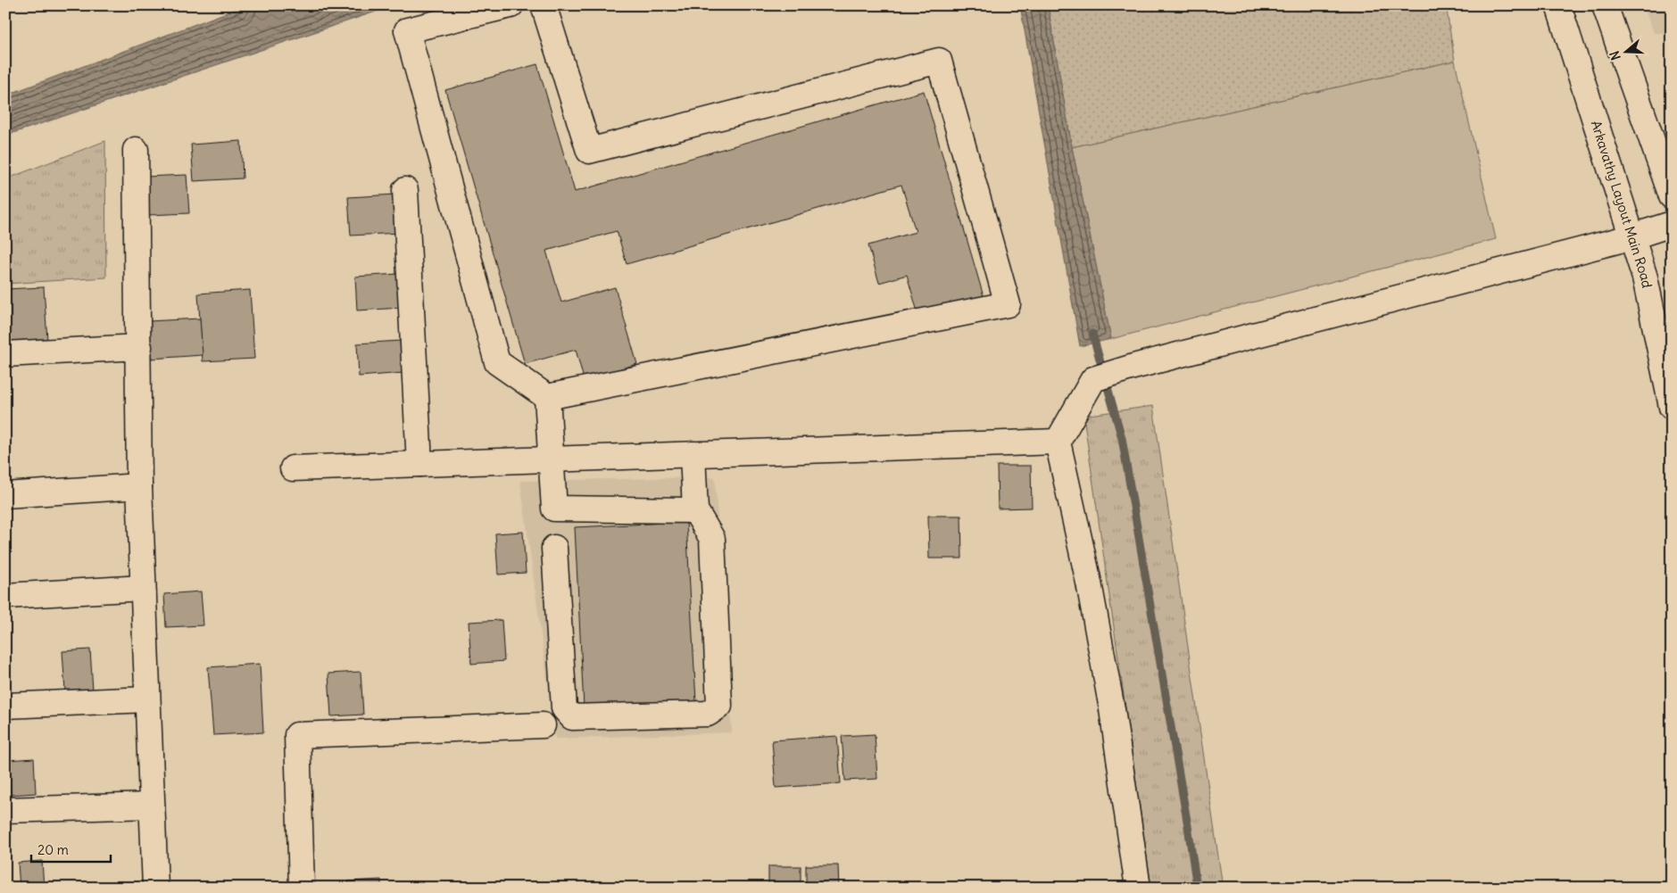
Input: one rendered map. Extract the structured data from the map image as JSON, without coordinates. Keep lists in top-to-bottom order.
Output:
{
  "streets": {
    "street": ["Arkavathy Layout Main Road"]
  },
  "scale_bar": "20 m",
  "north": "left"
}
